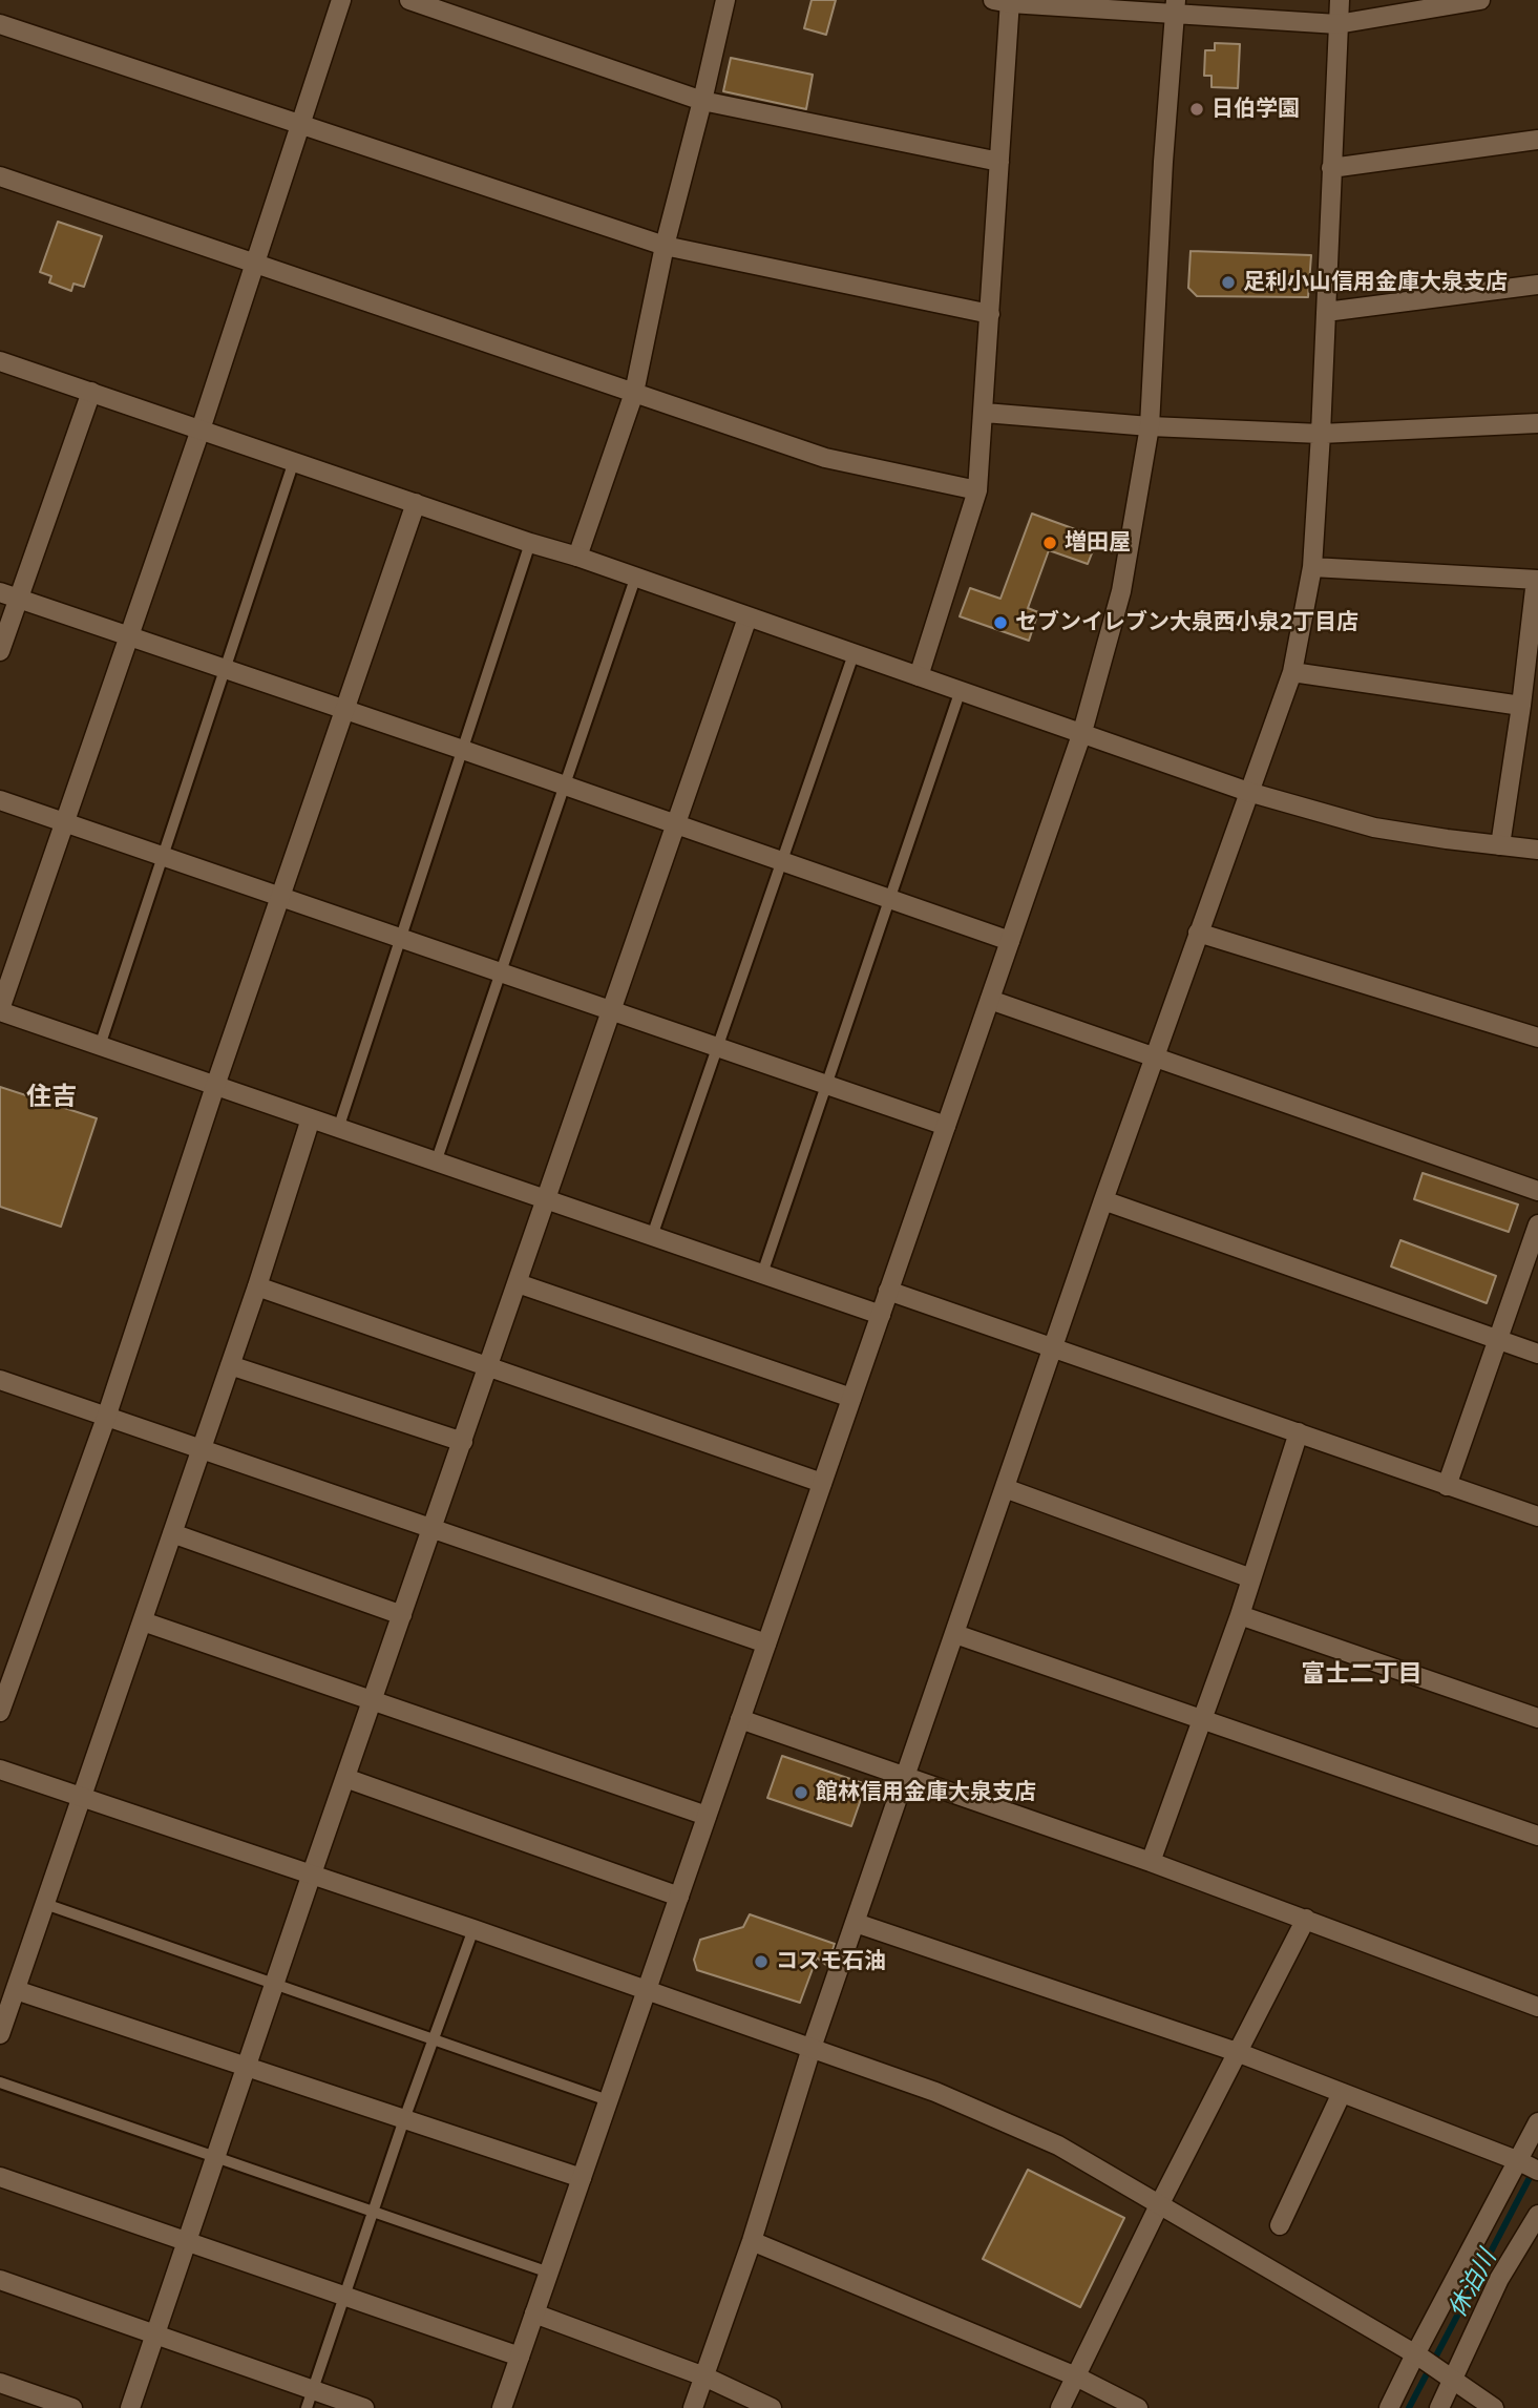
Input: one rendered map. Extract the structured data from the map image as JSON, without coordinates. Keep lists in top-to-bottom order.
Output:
{
  "districts": ["住吉", "富士二丁目"],
  "water": ["休泊川"],
  "places": [
    "日伯学園",
    "足利小山信用金庫大泉支店",
    "増田屋",
    "セブンイレブン大泉西小泉2丁目店",
    "館林信用金庫大泉支店",
    "コスモ石油"
  ]
}
